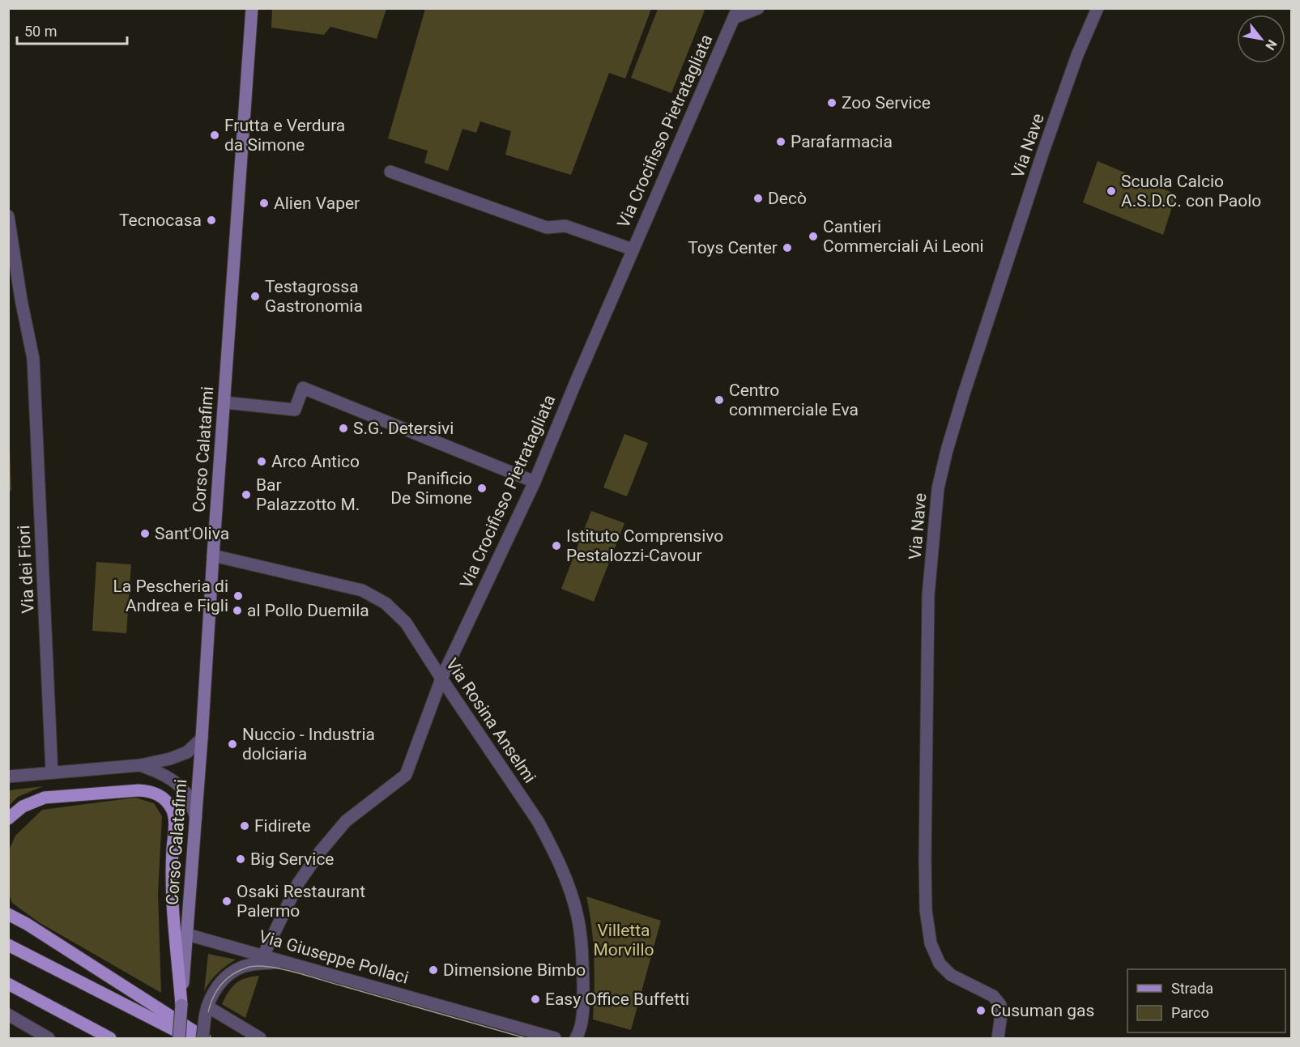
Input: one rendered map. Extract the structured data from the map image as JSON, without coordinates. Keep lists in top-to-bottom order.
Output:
{
  "streets": {
    "main road": ["Corso Calatafimi"],
    "street": [
      "Via Crocifisso Pietratagliata",
      "Via Nave",
      "Via dei Fiori",
      "Via Rosina Anselmi",
      "Via Giuseppe Pollaci"
    ]
  },
  "crossings": [
    ["Via Crocifisso Pietratagliata", "Via Rosina Anselmi"],
    ["Via Crocifisso Pietratagliata", "Via Giuseppe Pollaci"],
    ["Corso Calatafimi", "Via Rosina Anselmi"],
    ["Corso Calatafimi", "Via Giuseppe Pollaci"]
  ],
  "parks": ["Villetta Morvillo"],
  "places": [
    "Zoo Service",
    "Frutta e Verdura da Simone",
    "Parafarmacia",
    "Scuola Calcio A.S.D.C. con Paolo",
    "Decò",
    "Alien Vaper",
    "Tecnocasa",
    "Cantieri Commerciali Ai Leoni",
    "Toys Center",
    "Testagrossa Gastronomia",
    "Centro commerciale Eva",
    "S.G. Detersivi",
    "Arco Antico",
    "Panificio De Simone",
    "Bar Palazzotto M.",
    "Sant'Oliva",
    "Istituto Comprensivo Pestalozzi-Cavour",
    "La Pescheria di Andrea e Figli",
    "al Pollo Duemila",
    "Nuccio - Industria dolciaria",
    "Fidirete",
    "Big Service",
    "Osaki Restaurant Palermo",
    "Dimensione Bimbo",
    "Easy Office Buffetti",
    "Cusuman gas"
  ],
  "legend": ["Strada", "Parco"],
  "scale_bar": "50 m",
  "north": "bottom right"
}
